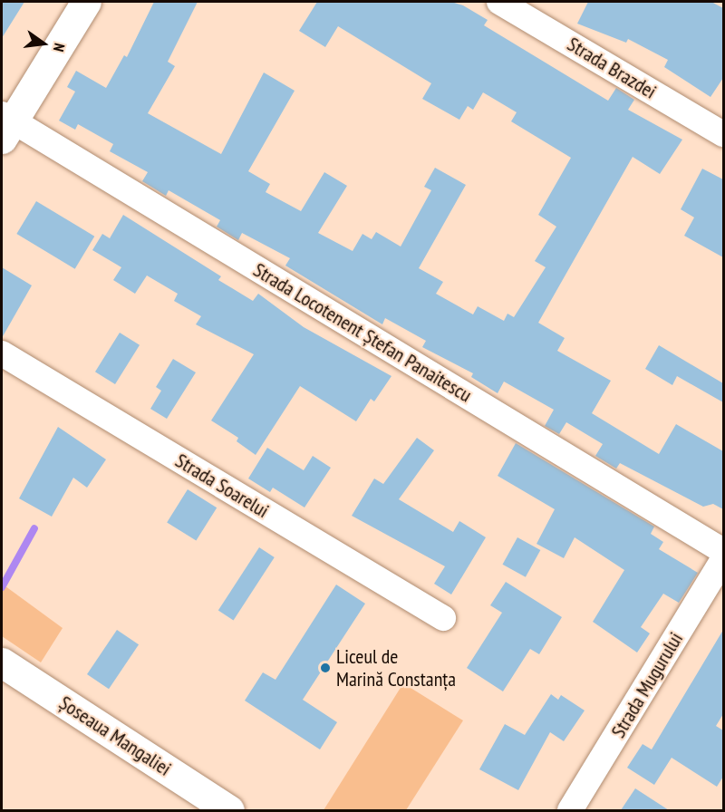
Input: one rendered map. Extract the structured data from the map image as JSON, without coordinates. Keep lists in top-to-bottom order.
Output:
{
  "streets": {
    "main road": ["Șoseaua Mangaliei"],
    "street": [
      "Strada Brazdei",
      "Strada Locotenent Ștefan Panaitescu",
      "Strada Soarelui",
      "Strada Mugurului"
    ]
  },
  "places": ["Liceul de Marină Constanța"],
  "north": "right"
}
